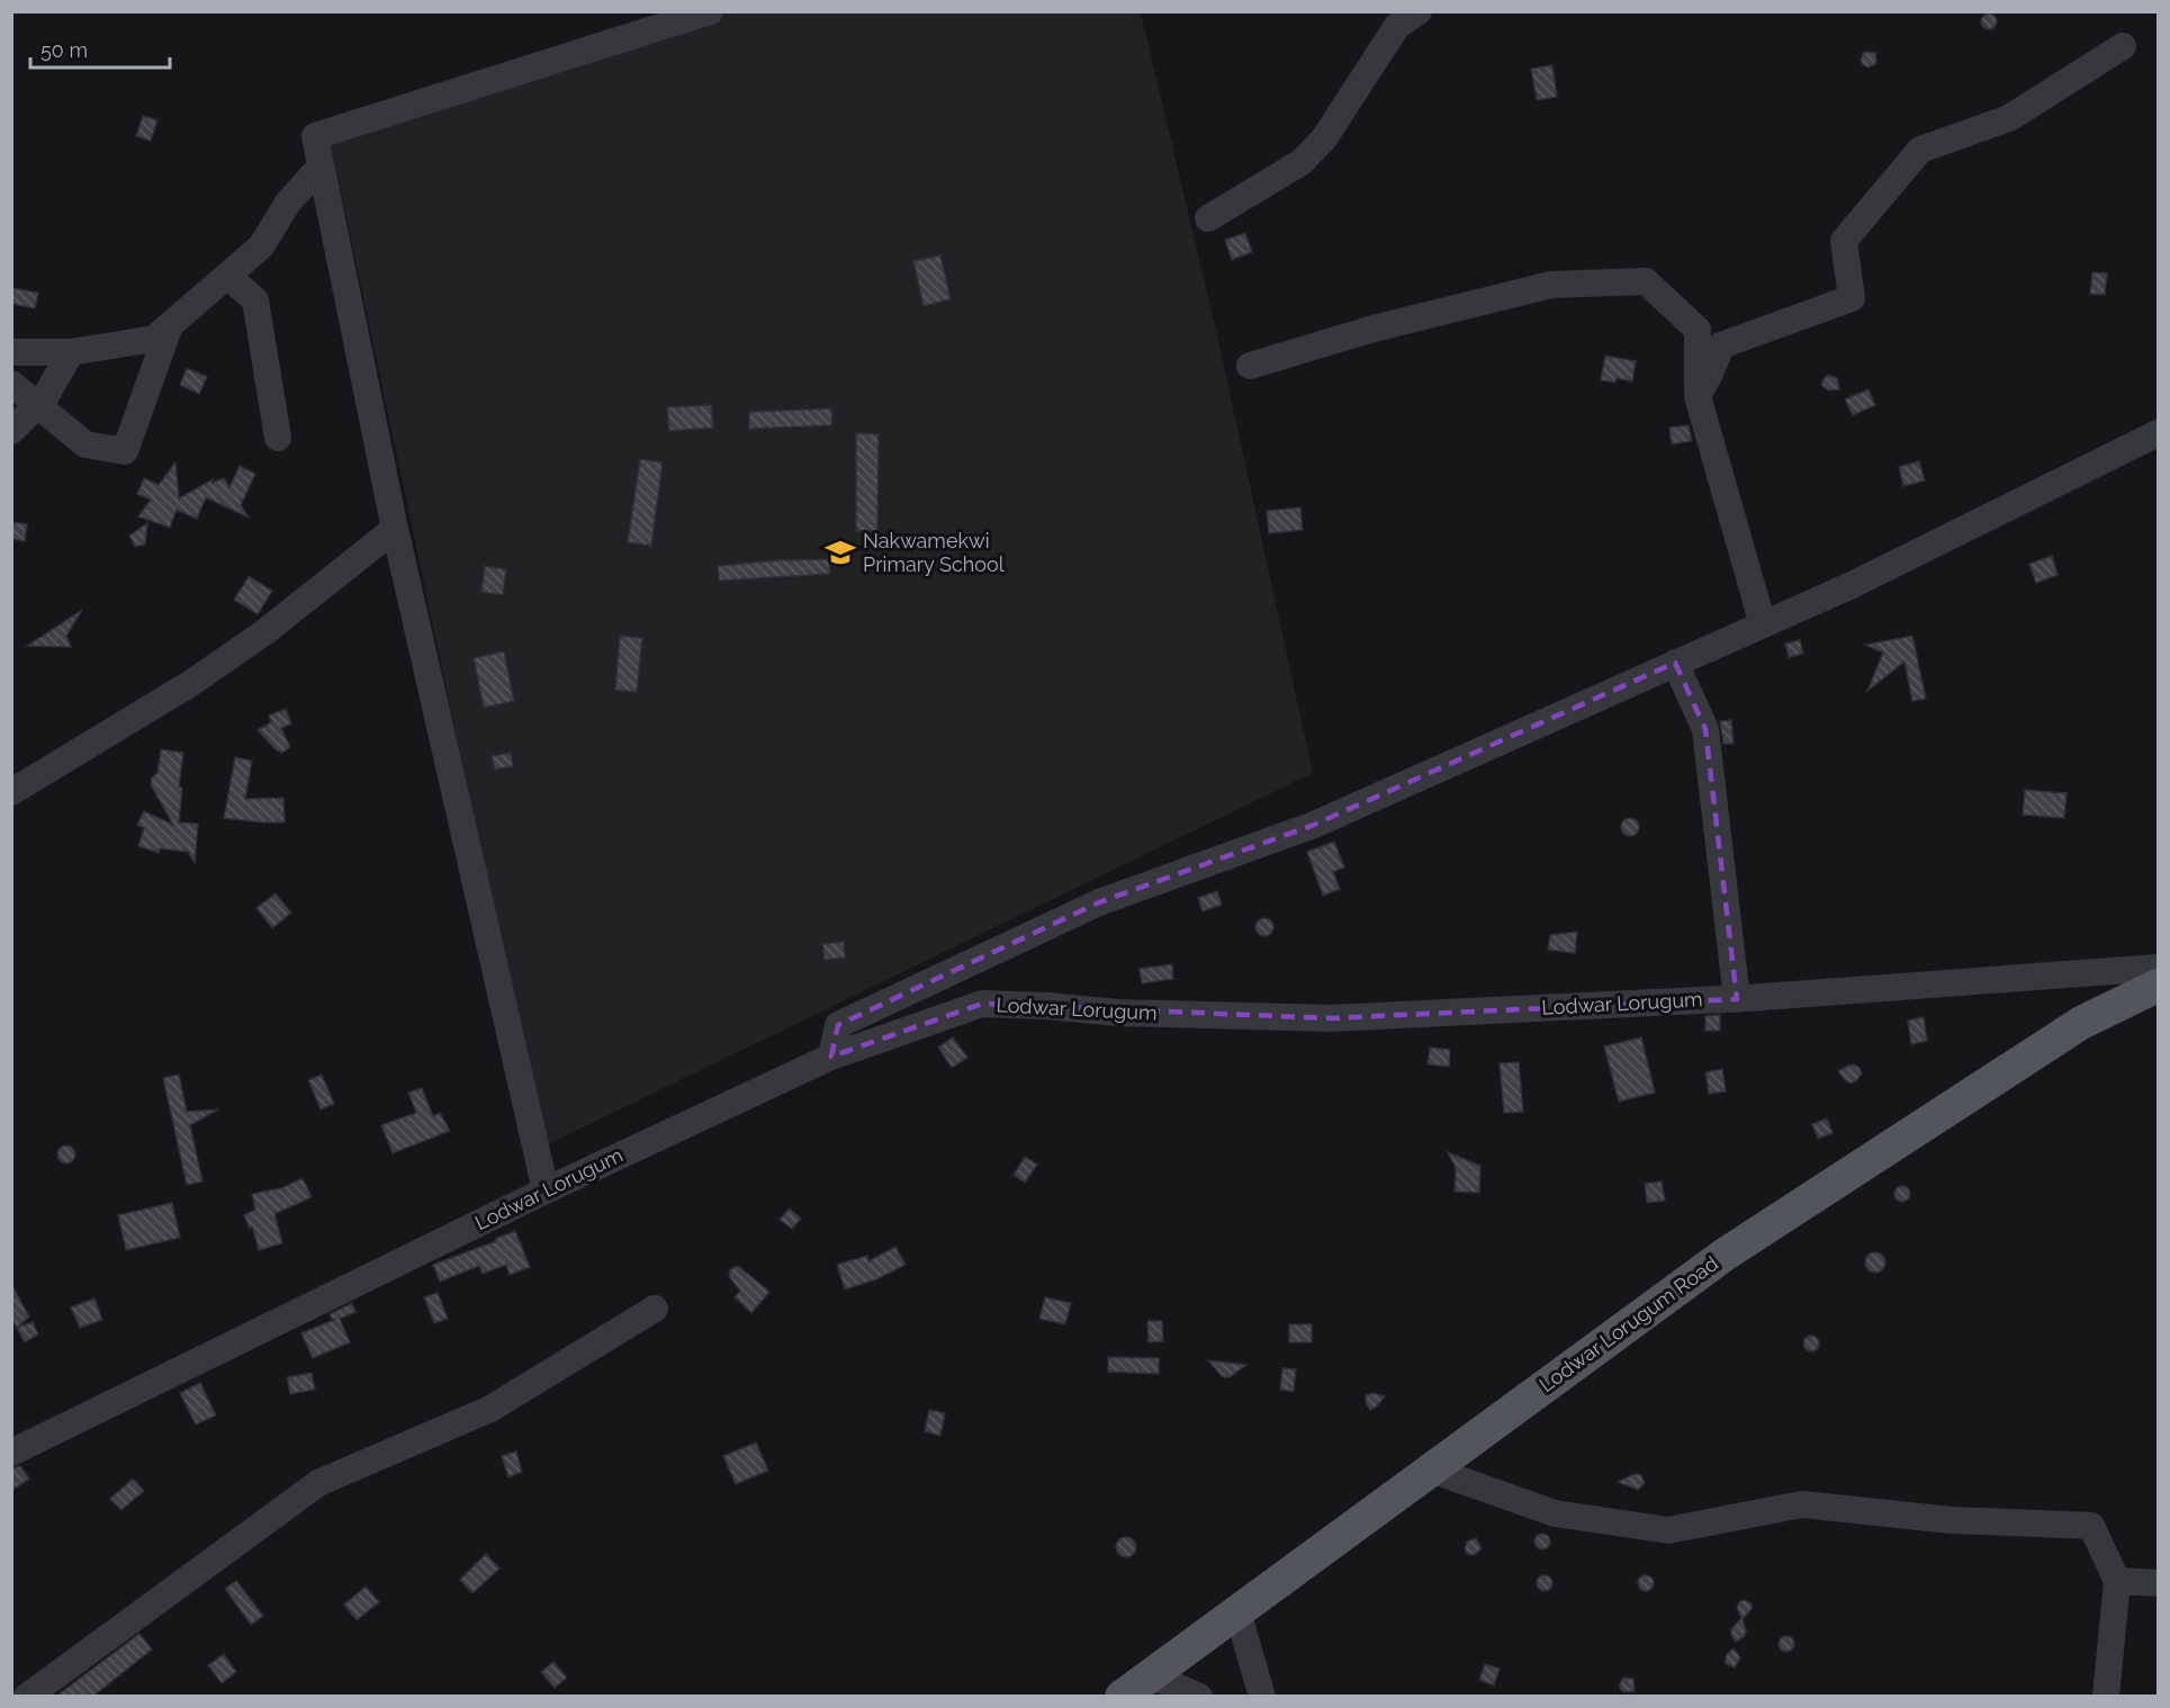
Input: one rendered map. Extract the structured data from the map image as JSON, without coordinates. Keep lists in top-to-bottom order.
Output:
{
  "streets": {
    "main road": ["Lodwar Lorugum Road"],
    "street": ["Lodwar Lorugum"]
  },
  "places": {
    "school or university": ["Nakwamekwi Primary School"]
  },
  "scale_bar": "50 m"
}
